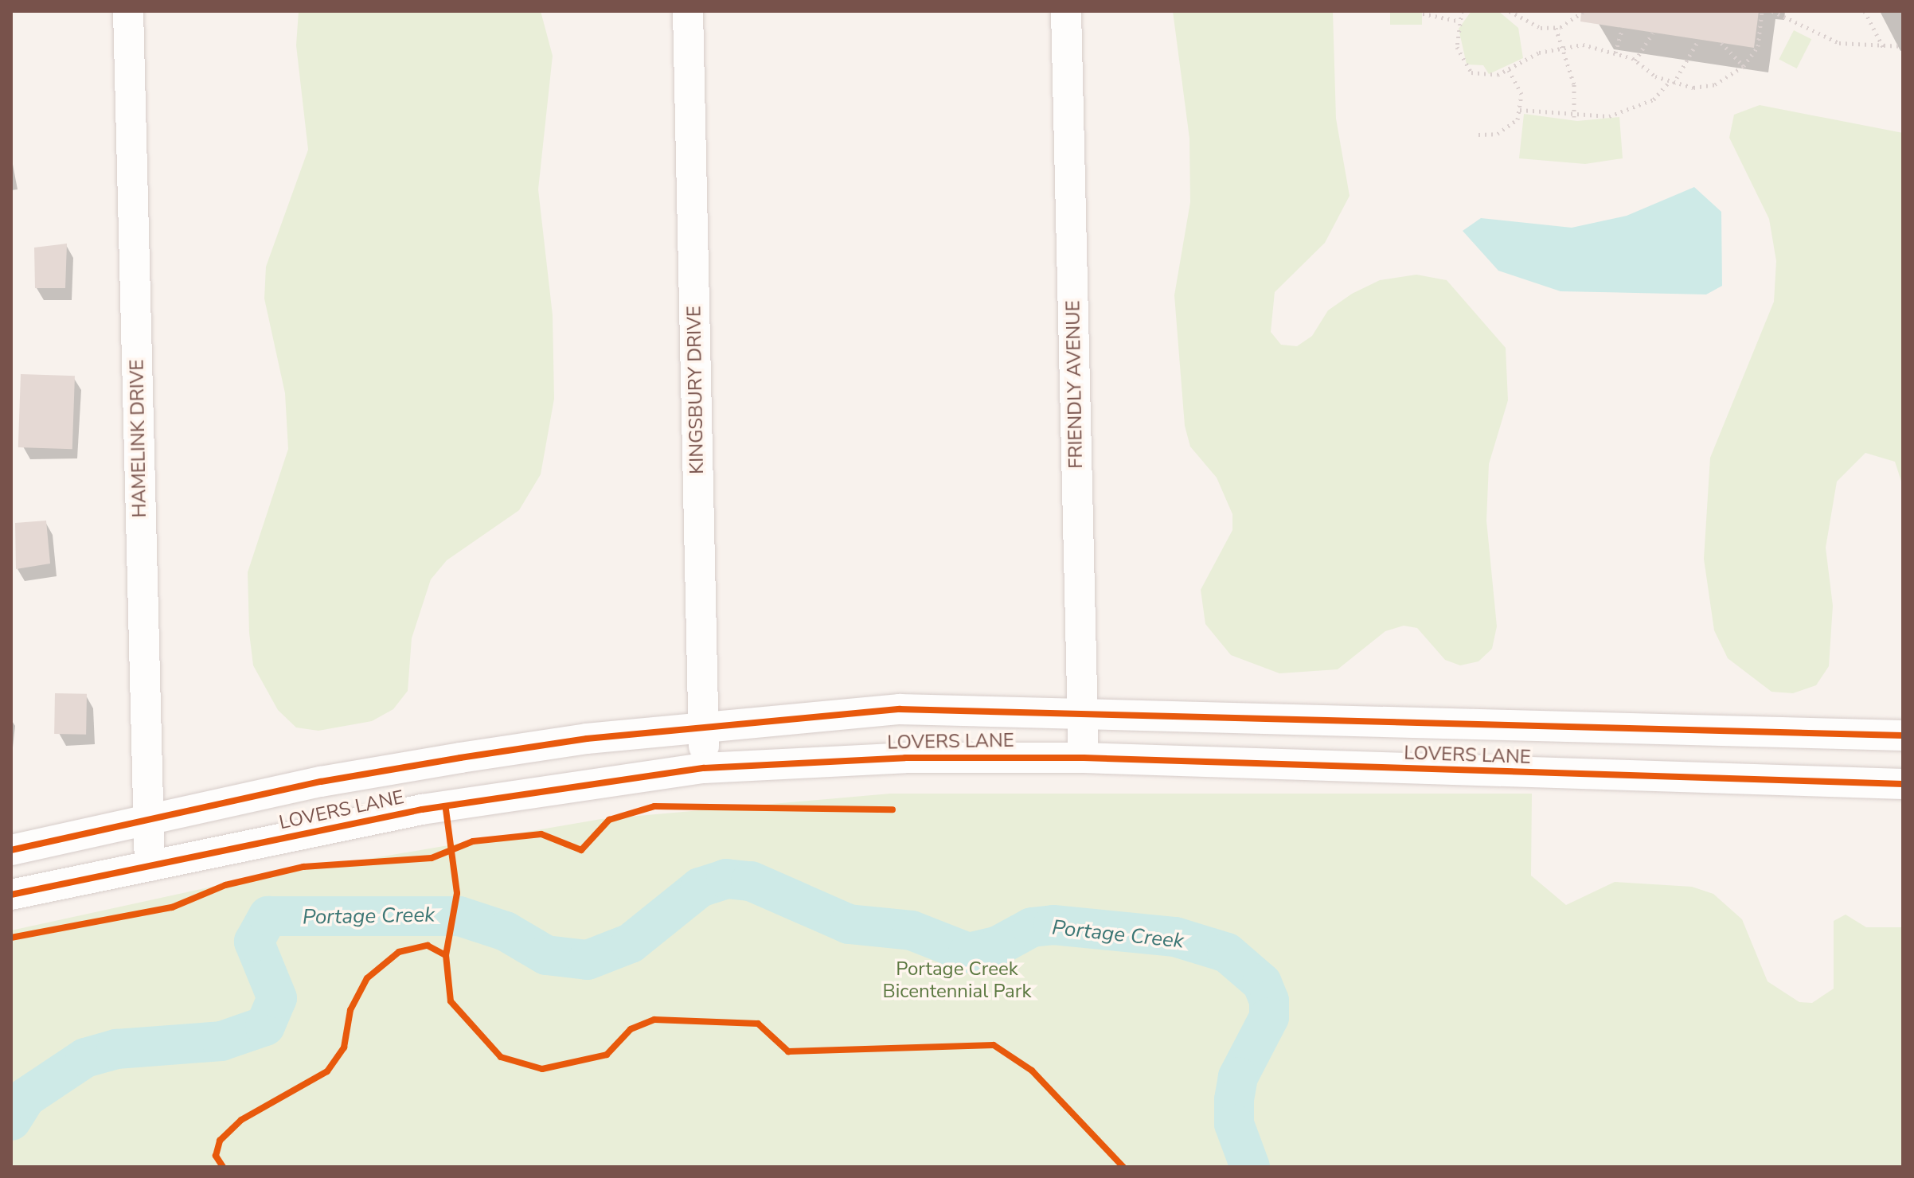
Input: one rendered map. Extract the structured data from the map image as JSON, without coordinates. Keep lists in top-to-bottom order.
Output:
{
  "streets": {
    "street": [
      "FRIENDLY AVENUE",
      "KINGSBURY DRIVE",
      "HAMELINK DRIVE",
      "LOVERS LANE"
    ]
  },
  "crossings": [
    ["FRIENDLY AVENUE", "LOVERS LANE"],
    ["KINGSBURY DRIVE", "LOVERS LANE"],
    ["HAMELINK DRIVE", "LOVERS LANE"]
  ],
  "water": ["Portage Creek"],
  "parks": ["Portage Creek Bicentennial Park"]
}
